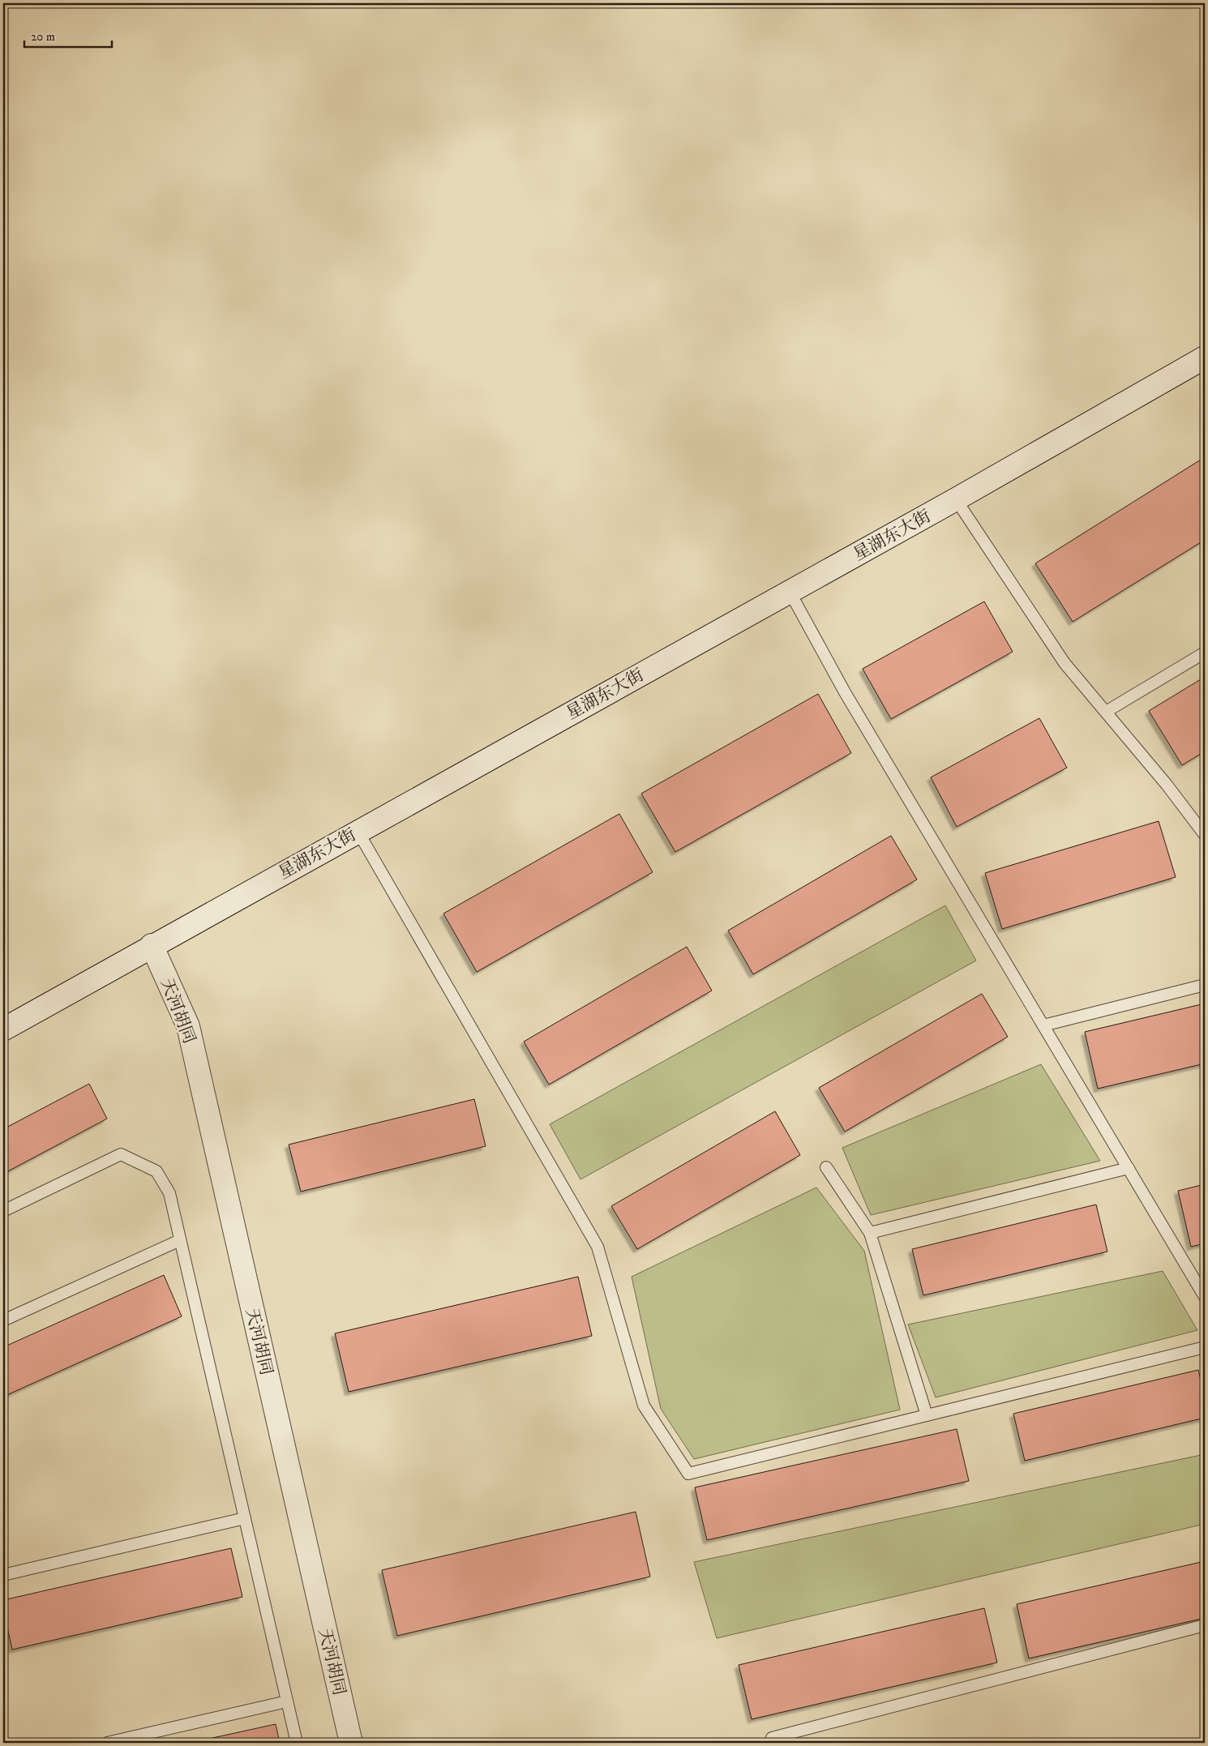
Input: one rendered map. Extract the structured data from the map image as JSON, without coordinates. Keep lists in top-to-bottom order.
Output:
{
  "streets": {
    "street": ["星湖东大街", "天河胡同"]
  },
  "crossings": [
    ["星湖东大街", "天河胡同"]
  ],
  "scale_bar": "20 m"
}
